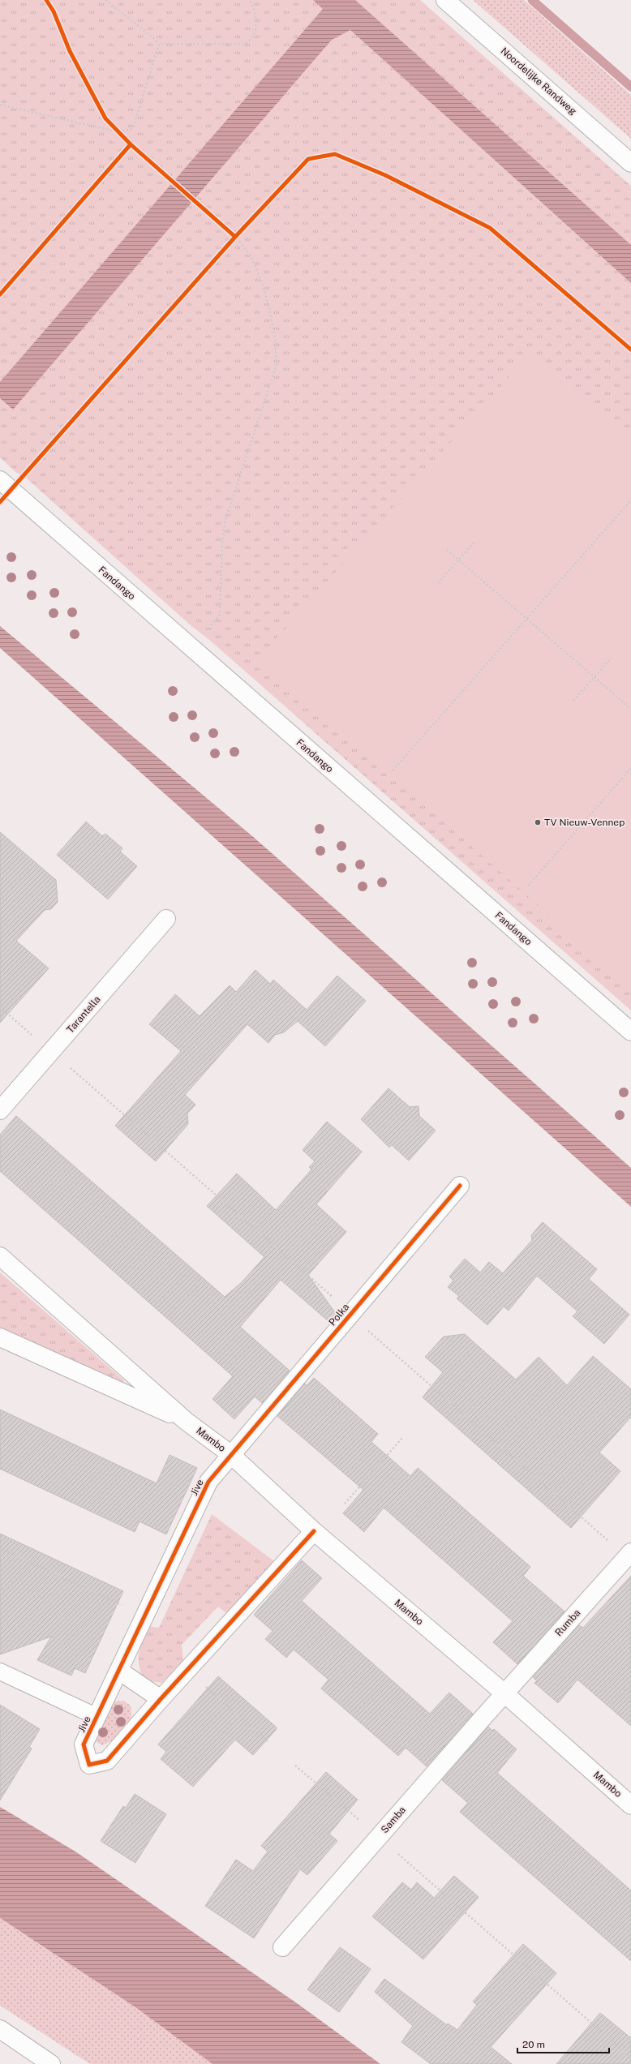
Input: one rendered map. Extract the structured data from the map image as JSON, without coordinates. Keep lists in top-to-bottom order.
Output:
{
  "streets": {
    "street": [
      "Noordelijke Randweg",
      "Fandango",
      "Tarantella",
      "Polka",
      "Mambo",
      "Jive",
      "Rumba",
      "Samba"
    ]
  },
  "crossings": [
    ["Polka", "Mambo"],
    ["Polka", "Jive"],
    ["Mambo", "Jive"],
    ["Mambo", "Rumba"],
    ["Mambo", "Samba"],
    ["Rumba", "Samba"]
  ],
  "places": ["TV Nieuw-Vennep"],
  "scale_bar": "20 m"
}
